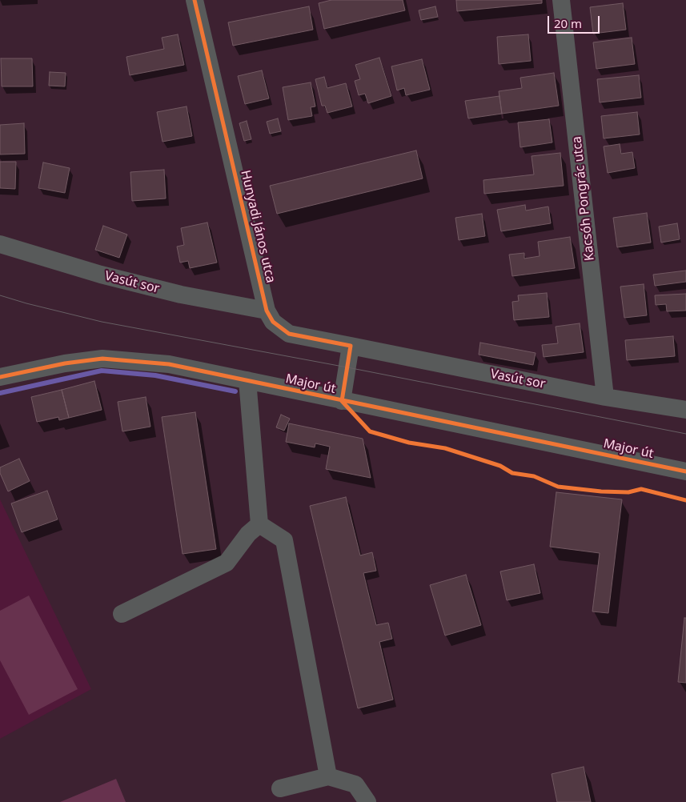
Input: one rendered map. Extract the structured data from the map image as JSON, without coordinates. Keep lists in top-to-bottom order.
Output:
{
  "streets": {
    "street": [
      "Kacsóh Pongrác utca",
      "Hunyadi János utca",
      "Vasút sor",
      "Major út"
    ]
  },
  "crossings": [
    ["Kacsóh Pongrác utca", "Vasút sor"],
    ["Hunyadi János utca", "Vasút sor"]
  ],
  "scale_bar": "20 m"
}
